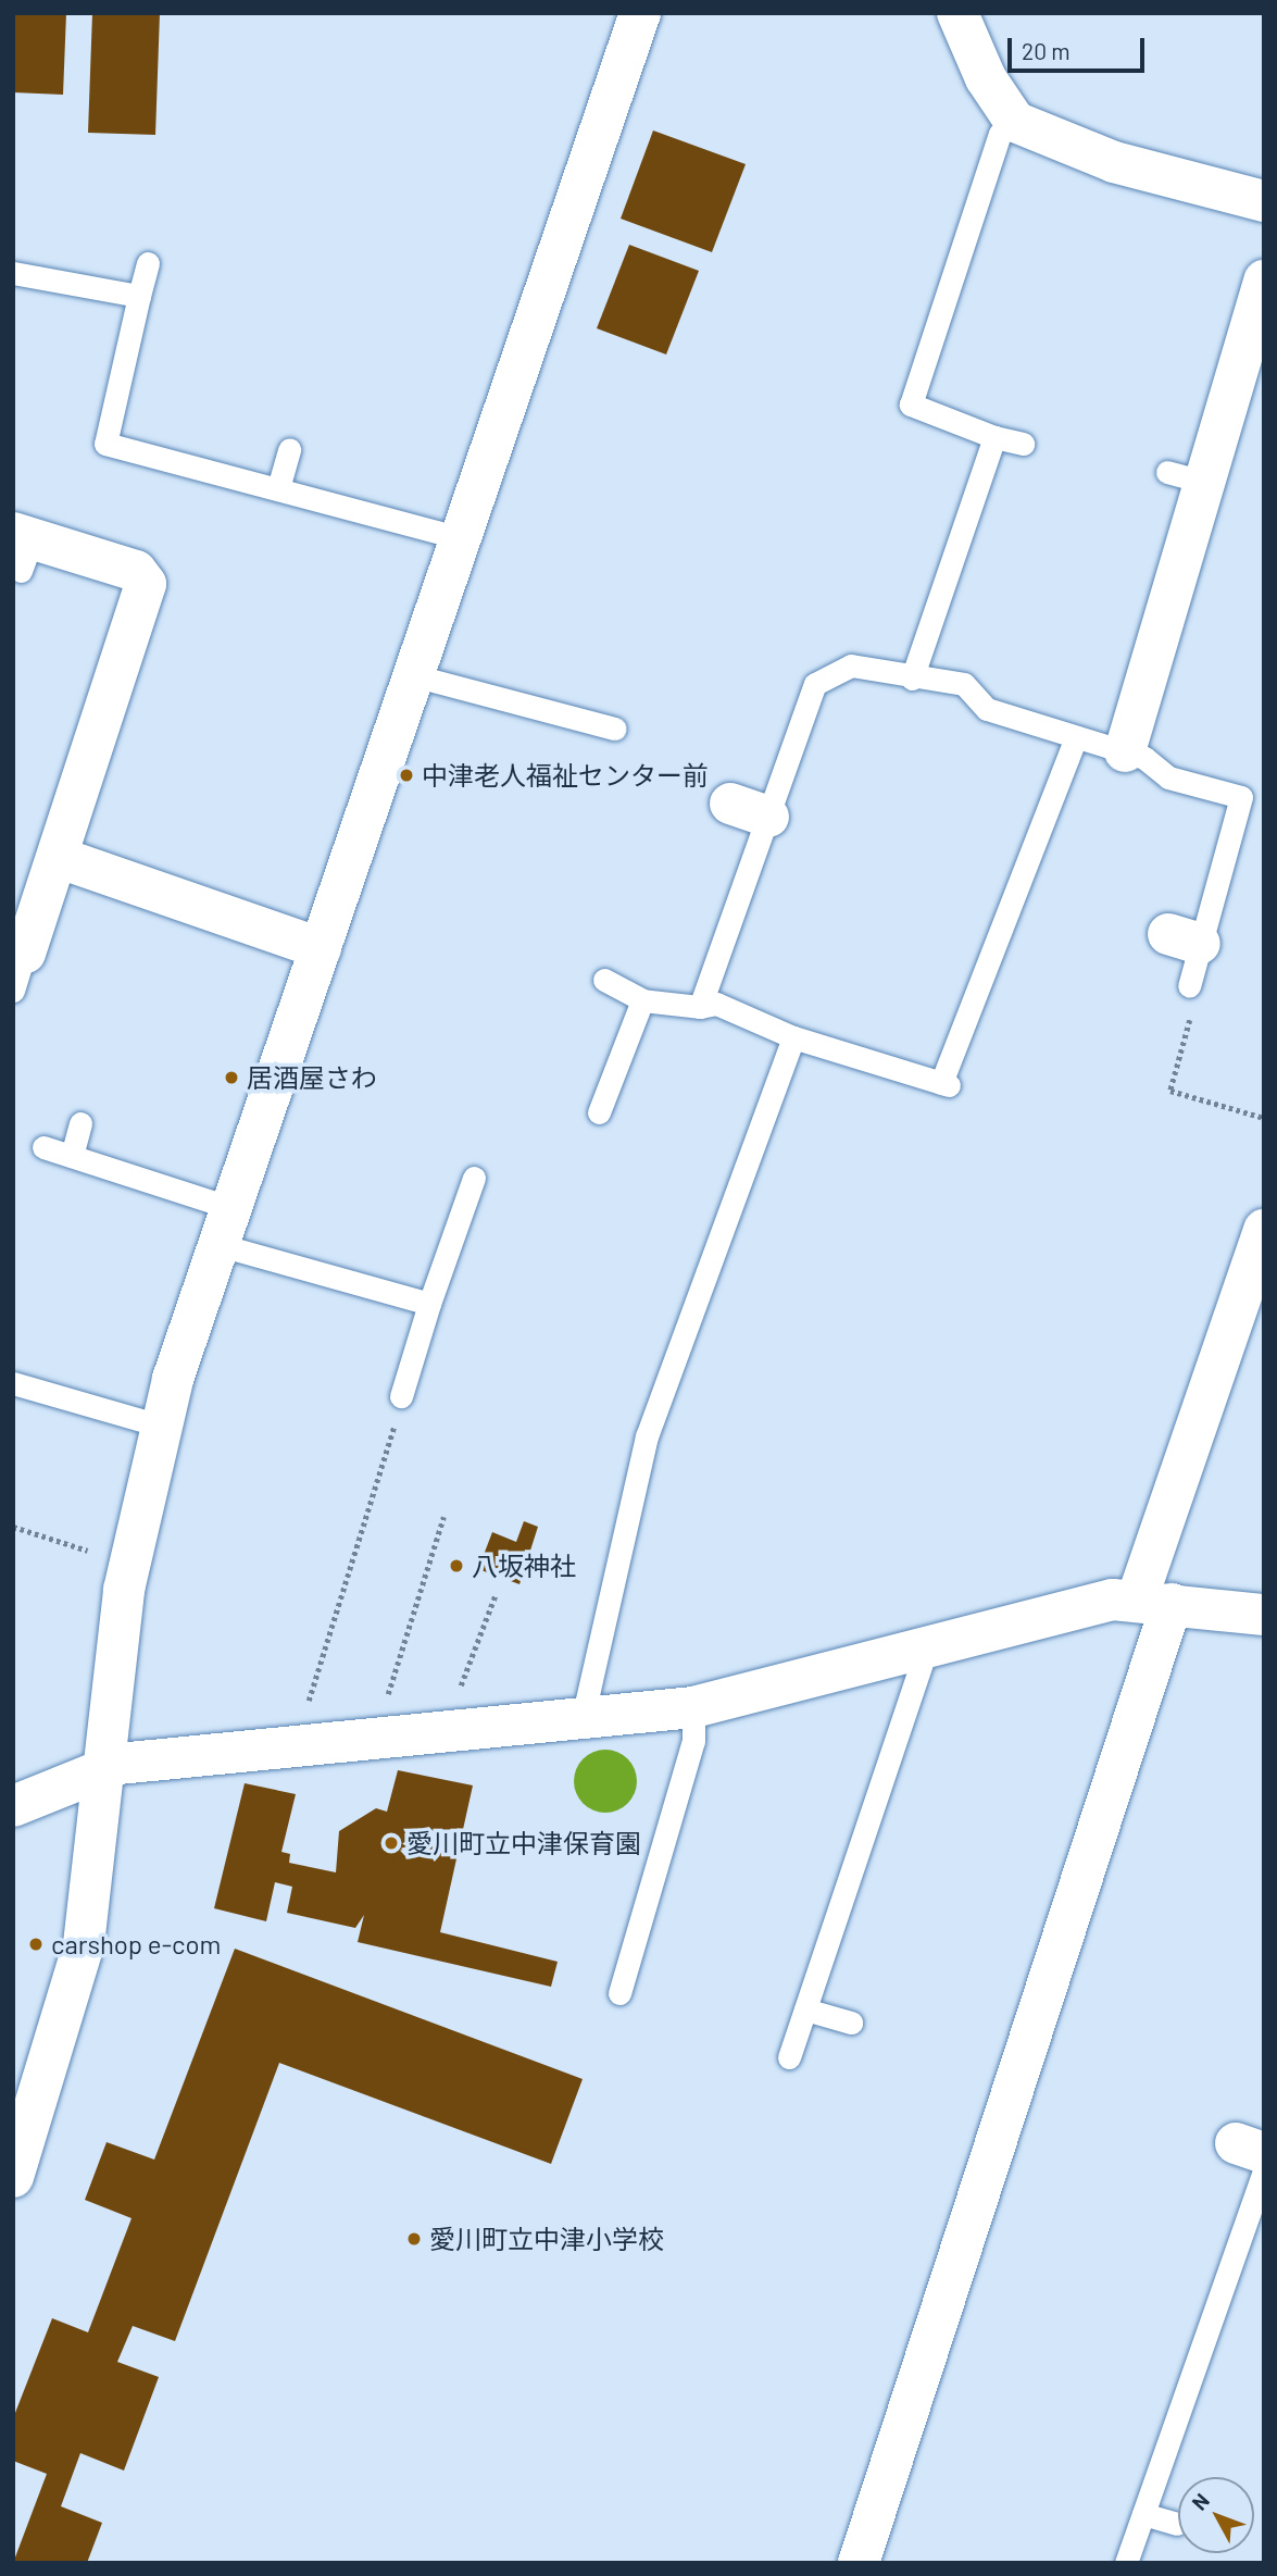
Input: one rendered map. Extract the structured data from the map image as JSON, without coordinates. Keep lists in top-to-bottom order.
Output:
{
  "places": [
    "中津老人福祉センター前",
    "居酒屋さわ",
    "八坂神社",
    "愛川町立中津保育園",
    "carshop e-com",
    "愛川町立中津小学校"
  ],
  "scale_bar": "20 m",
  "north": "top left"
}
